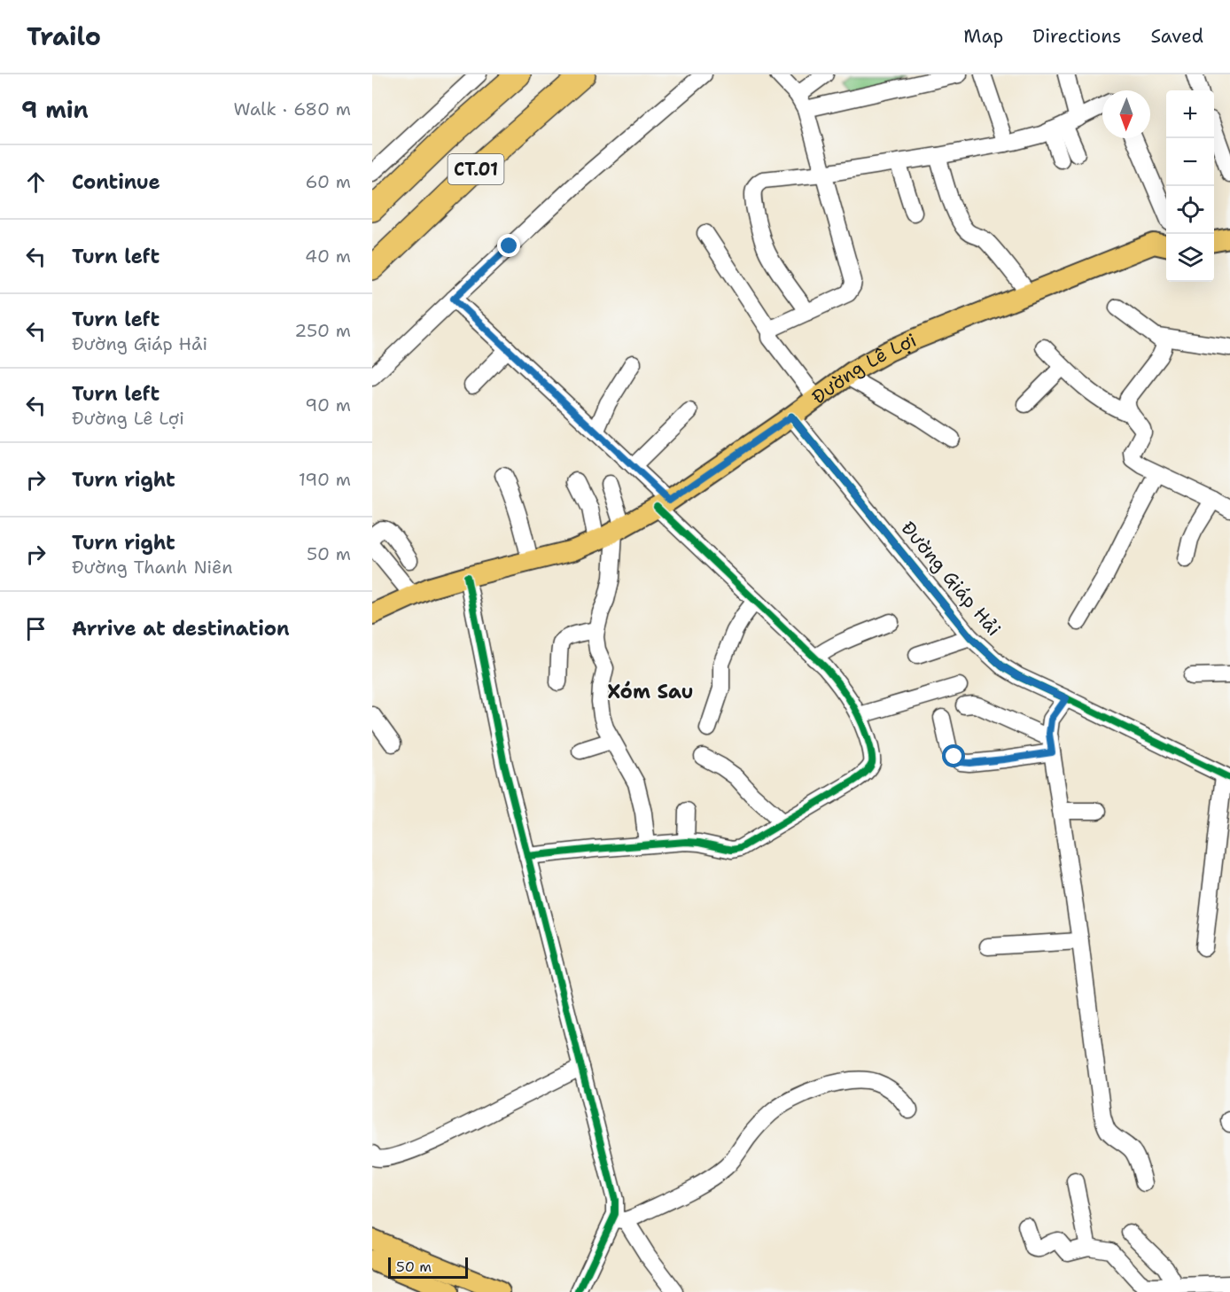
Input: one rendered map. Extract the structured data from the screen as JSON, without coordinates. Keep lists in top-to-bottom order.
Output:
{
  "streets": {
    "highway": ["CT.01"],
    "main road": ["Đường Lê Lợi"],
    "street": ["Đường Giáp Hải"]
  },
  "crossings": [
    ["Đường Lê Lợi", "Đường Giáp Hải"]
  ],
  "districts": ["Xóm Sau"],
  "scale_bar": "50 m",
  "north": "bottom",
  "page": {
    "header": "Trailo",
    "nav": ["Map", "Directions", "Saved"],
    "heading": ["9 min", "Walk · 680 m"],
    "map_buttons": ["+", "−"],
    "list": [
      ["Continue", "60 m"],
      ["Turn left", "40 m"],
      ["Turn left", "Đường Giáp Hải", "250 m"],
      ["Turn left", "Đường Lê Lợi", "90 m"],
      ["Turn right", "190 m"],
      ["Turn right", "Đường Thanh Niên", "50 m"],
      "Arrive at destination"
    ],
    "scale": "50 m"
  }
}
